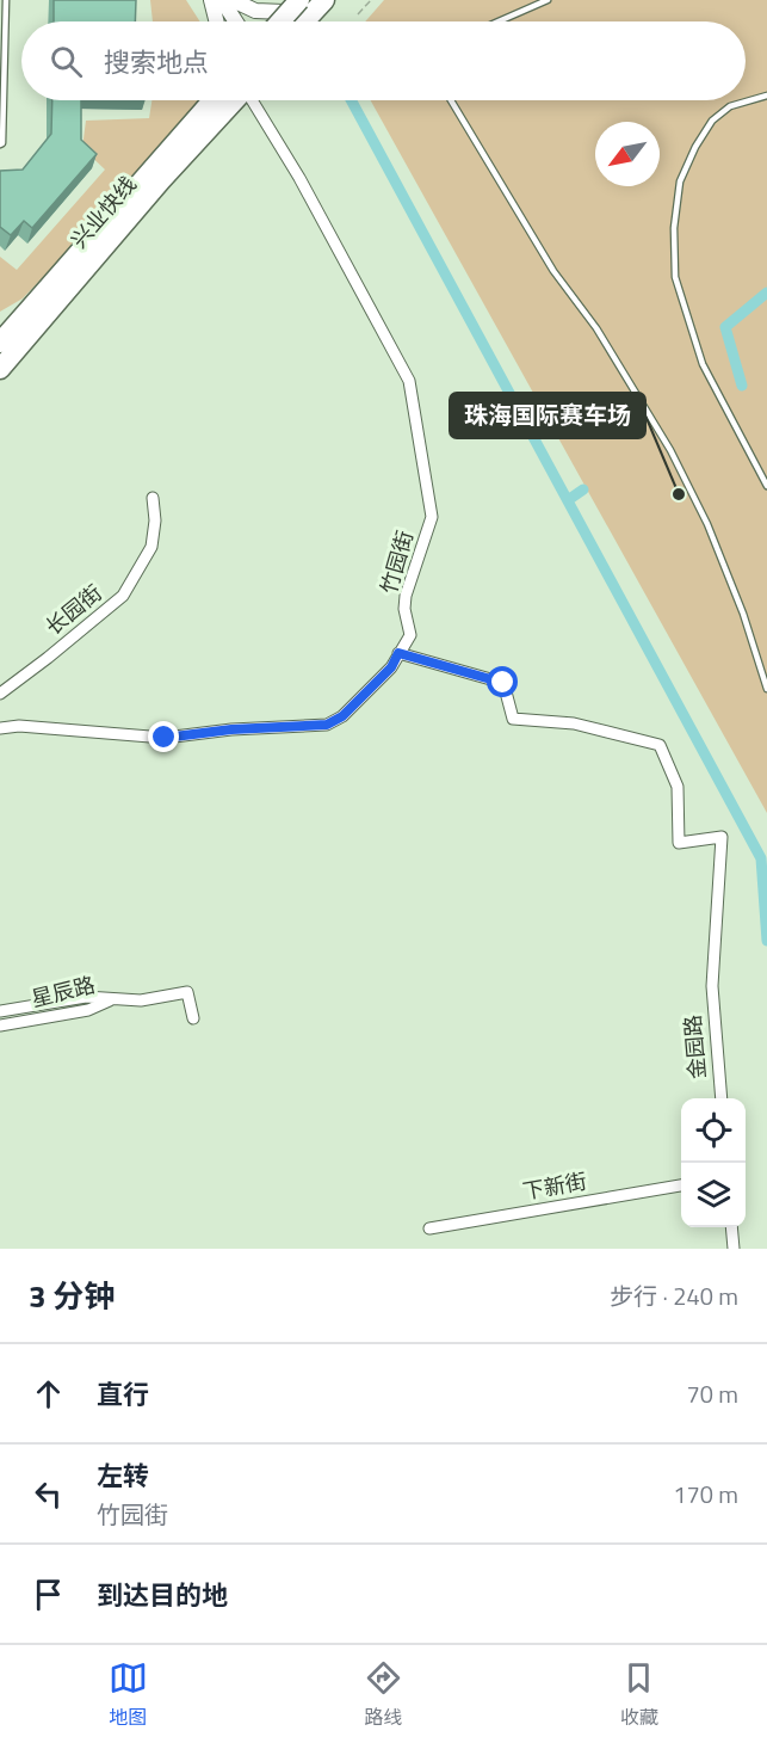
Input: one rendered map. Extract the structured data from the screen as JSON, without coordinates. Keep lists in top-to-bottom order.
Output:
{
  "streets": {
    "highway": ["兴业快线"],
    "street": [
      "竹园街",
      "长园街",
      "星辰路",
      "金园路",
      "下新街"
    ]
  },
  "crossings": [
    ["竹园街", "金园路"]
  ],
  "places": ["珠海国际赛车场"],
  "north": "bottom left",
  "page": {
    "search": "搜索地点",
    "heading": ["3 分钟", "步行 · 240 m"],
    "list": [
      ["直行", "70 m"],
      ["左转", "竹园街", "170 m"],
      "到达目的地"
    ],
    "nav": ["地图", "路线", "收藏"]
  }
}
